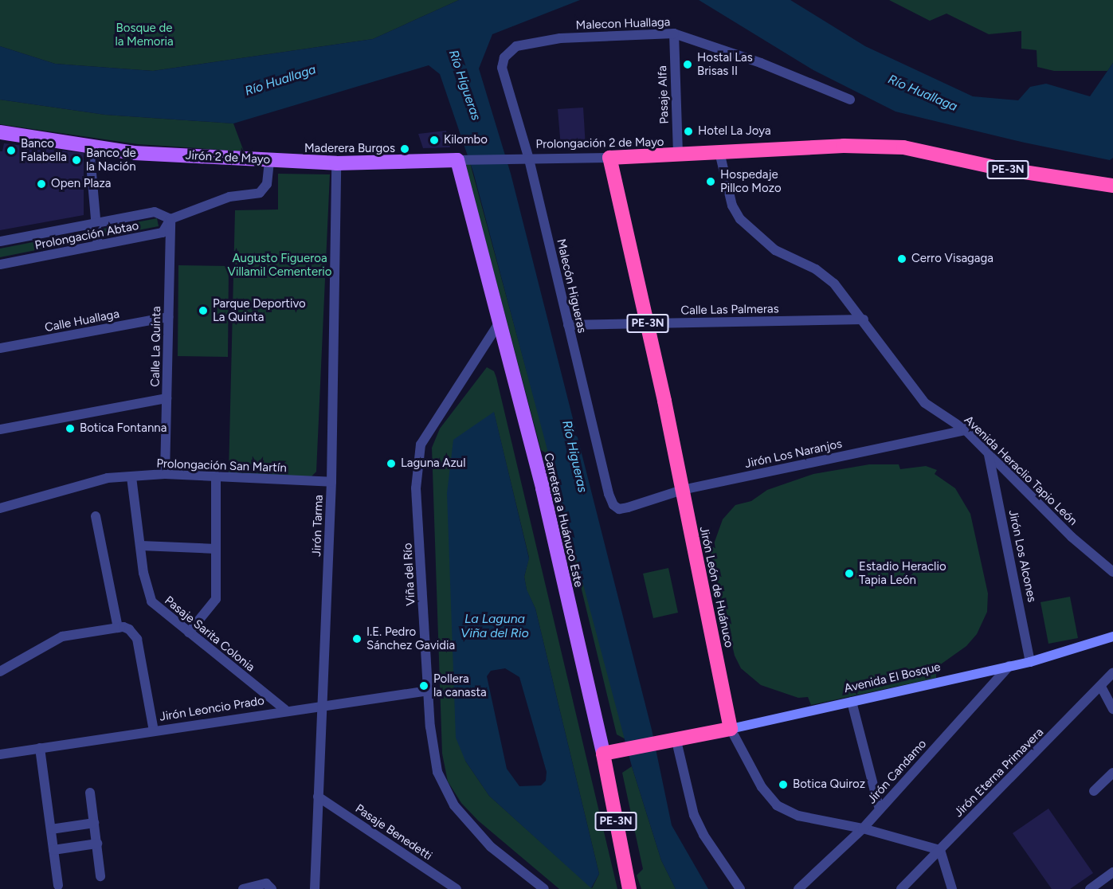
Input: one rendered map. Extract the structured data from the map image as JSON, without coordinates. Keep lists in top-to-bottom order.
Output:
{
  "streets": {
    "highway": [
      "Prolongación 2 de Mayo",
      "PE-3N",
      "Carretera a Huánuco Este",
      "Jirón León de Huánuco",
      "Avenida El Bosque"
    ],
    "main road": ["Jirón 2 de Mayo"],
    "street": [
      "Malecon Huallaga",
      "Pasaje Alfa",
      "Prolongación Abtao",
      "Malecón Higueras",
      "Calle Las Palmeras",
      "Calle Huallaga",
      "Calle La Quinta",
      "Jirón Los Naranjos",
      "Prolongación San Martín",
      "Avenida Heraclio Tapio León",
      "Jirón Tarma",
      "Jirón Los Alcones",
      "Viña del Río",
      "Pasaje Sarita Colonia",
      "Jirón Leoncio Prado",
      "Jirón Candamo",
      "Jirón Eterna Primavera",
      "Pasaje Benedetti"
    ]
  },
  "crossings": [
    ["Malecon Huallaga", "Pasaje Alfa"],
    ["Malecon Huallaga", "Malecón Higueras"],
    ["Pasaje Alfa", "Prolongación 2 de Mayo"],
    ["Prolongación 2 de Mayo", "PE-3N"],
    ["Prolongación 2 de Mayo", "Malecón Higueras"],
    ["Prolongación 2 de Mayo", "Avenida Heraclio Tapio León"],
    ["Prolongación 2 de Mayo", "Jirón León de Huánuco"],
    ["Jirón 2 de Mayo", "PE-3N"],
    ["Jirón 2 de Mayo", "Prolongación Abtao"],
    ["Jirón 2 de Mayo", "Carretera a Huánuco Este"],
    ["Jirón 2 de Mayo", "Jirón Tarma"],
    ["PE-3N", "Malecón Higueras"],
    ["PE-3N", "Carretera a Huánuco Este"],
    ["Prolongación Abtao", "Calle La Quinta"],
    ["Malecón Higueras", "Calle Las Palmeras"],
    ["Malecón Higueras", "Jirón Los Naranjos"],
    ["Calle Las Palmeras", "Avenida Heraclio Tapio León"],
    ["Calle Las Palmeras", "Jirón León de Huánuco"],
    ["Calle Huallaga", "Calle La Quinta"],
    ["Calle La Quinta", "Prolongación San Martín"],
    ["Jirón Los Naranjos", "Avenida Heraclio Tapio León"],
    ["Jirón Los Naranjos", "Jirón León de Huánuco"],
    ["Prolongación San Martín", "Jirón Tarma"],
    ["Prolongación San Martín", "Pasaje Sarita Colonia"],
    ["Avenida Heraclio Tapio León", "Jirón Los Alcones"],
    ["Carretera a Huánuco Este", "Viña del Río"],
    ["Carretera a Huánuco Este", "Avenida El Bosque"],
    ["Jirón Tarma", "Jirón Leoncio Prado"],
    ["Jirón Tarma", "Pasaje Benedetti"],
    ["Jirón Los Alcones", "Avenida El Bosque"],
    ["Viña del Río", "Jirón Leoncio Prado"],
    ["Jirón León de Huánuco", "Avenida El Bosque"],
    ["Jirón León de Huánuco", "Jirón Candamo"],
    ["Jirón León de Huánuco", "Jirón Eterna Primavera"],
    ["Pasaje Sarita Colonia", "Jirón Leoncio Prado"],
    ["Avenida El Bosque", "Jirón Candamo"]
  ],
  "water": ["Río Huallaga", "Río Higueras", "La Laguna Viña del Rio"],
  "parks": ["Bosque de la Memoria", "Augusto Figueroa Villamil Cementerio"],
  "places": [
    "Hostal Las Brisas II",
    "Hotel La Joya",
    "Kilombo",
    "Maderera Burgos",
    "Banco Falabella",
    "Banco de la Nación",
    "Hospedaje Pillco Mozo",
    "Open Plaza",
    "Cerro Visagaga",
    "Parque Deportivo La Quinta",
    "Botica Fontanna",
    "Laguna Azul",
    "Estadio Heraclio Tapia León",
    "I.E. Pedro Sánchez Gavidia",
    "Pollera la canasta",
    "Botica Quiroz"
  ]
}
